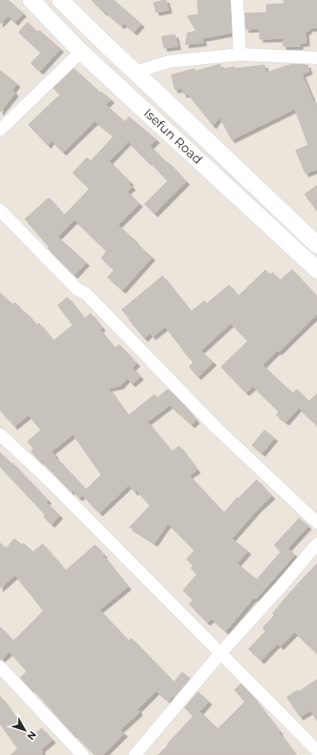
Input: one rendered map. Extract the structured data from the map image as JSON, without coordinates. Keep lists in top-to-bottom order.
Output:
{
  "streets": {
    "street": ["Isefun Road"]
  },
  "north": "bottom right"
}
